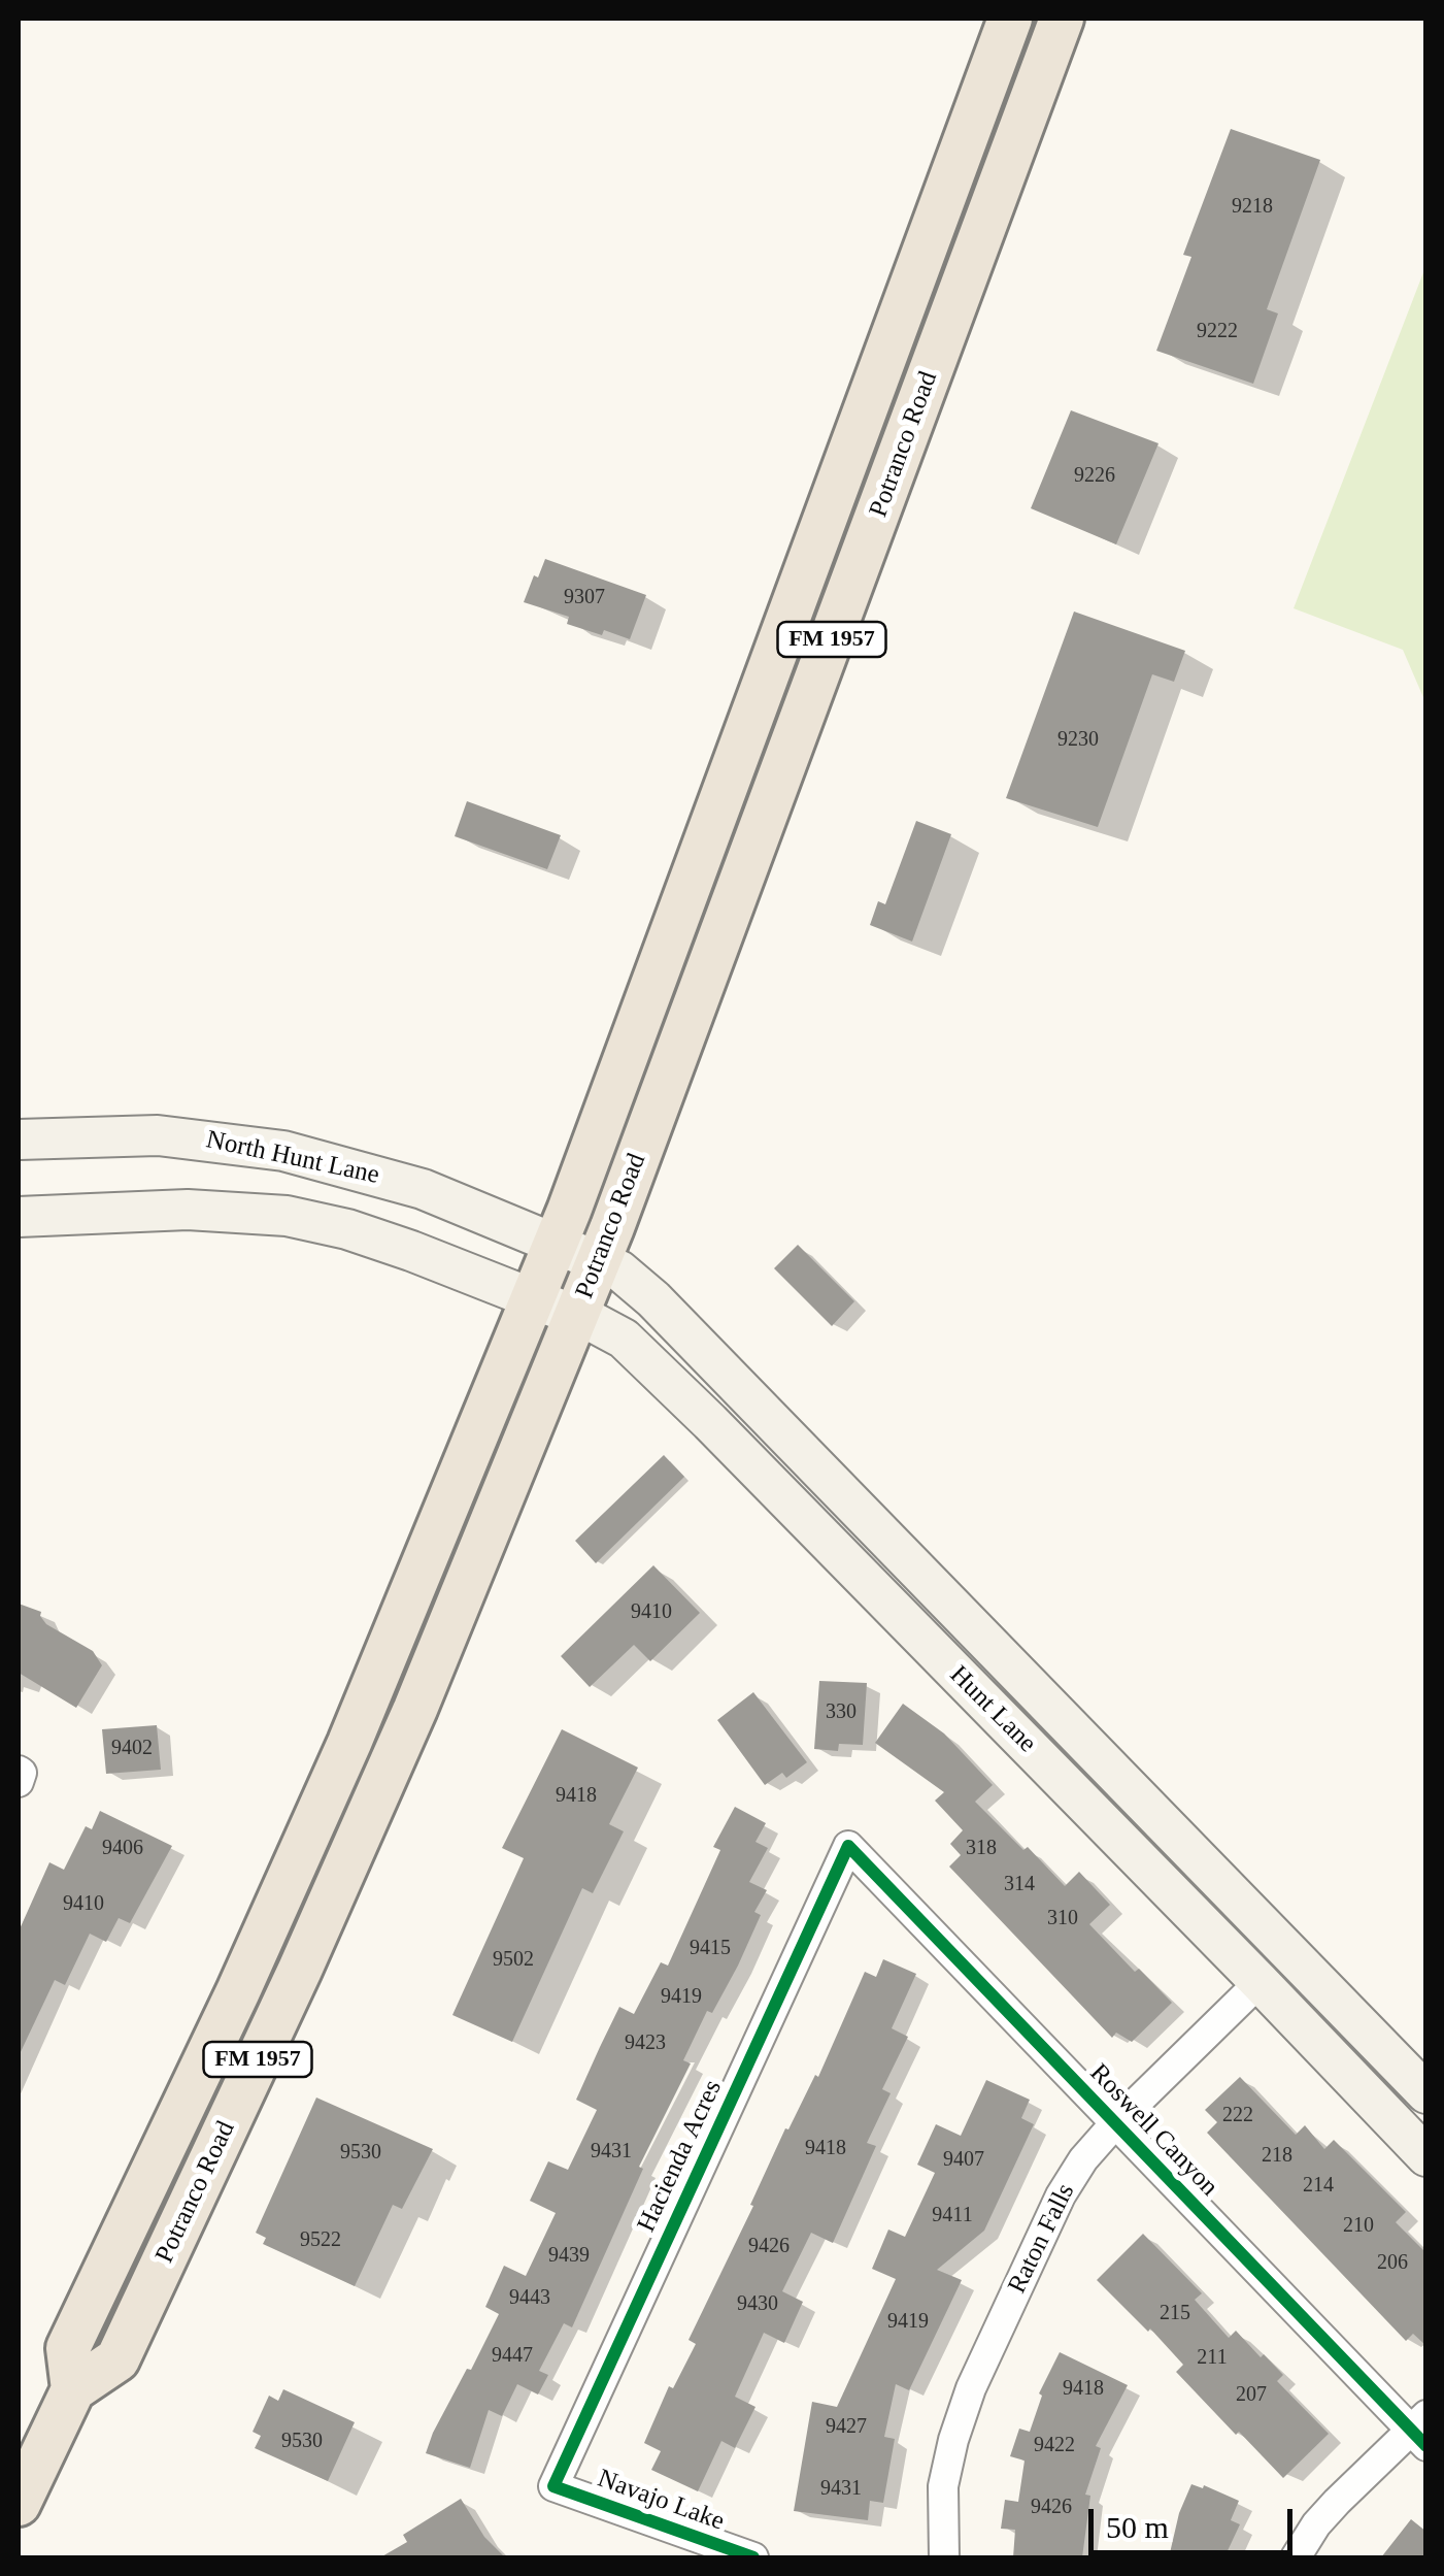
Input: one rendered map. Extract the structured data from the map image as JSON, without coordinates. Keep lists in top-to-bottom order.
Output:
{
  "streets": {
    "main road": [
      "Potranco Road",
      "FM 1957",
      "North Hunt Lane",
      "Hunt Lane"
    ],
    "street": [
      "Roswell Canyon",
      "Hacienda Acres",
      "Raton Falls",
      "Navajo Lake"
    ]
  },
  "crossings": [
    ["Potranco Road", "North Hunt Lane"],
    ["Potranco Road", "Hunt Lane"],
    ["North Hunt Lane", "Hunt Lane"],
    ["Hunt Lane", "Raton Falls"],
    ["Roswell Canyon", "Hacienda Acres"],
    ["Roswell Canyon", "Raton Falls"],
    ["Hacienda Acres", "Navajo Lake"]
  ],
  "house_numbers": [
    "9218",
    "9222",
    "9226",
    "9307",
    "9230",
    "9410",
    "330",
    "9402",
    "9418",
    "9406",
    "318",
    "314",
    "9410",
    "310",
    "9415",
    "9502",
    "9419",
    "9423",
    "222",
    "9418",
    "9431",
    "9530",
    "218",
    "9407",
    "214",
    "9411",
    "210",
    "9522",
    "9426",
    "9439",
    "206",
    "9443",
    "9430",
    "215",
    "9419",
    "9447",
    "211",
    "9418",
    "207",
    "9427",
    "9530",
    "9422",
    "9431",
    "9426"
  ],
  "scale_bar": "50 m"
}
